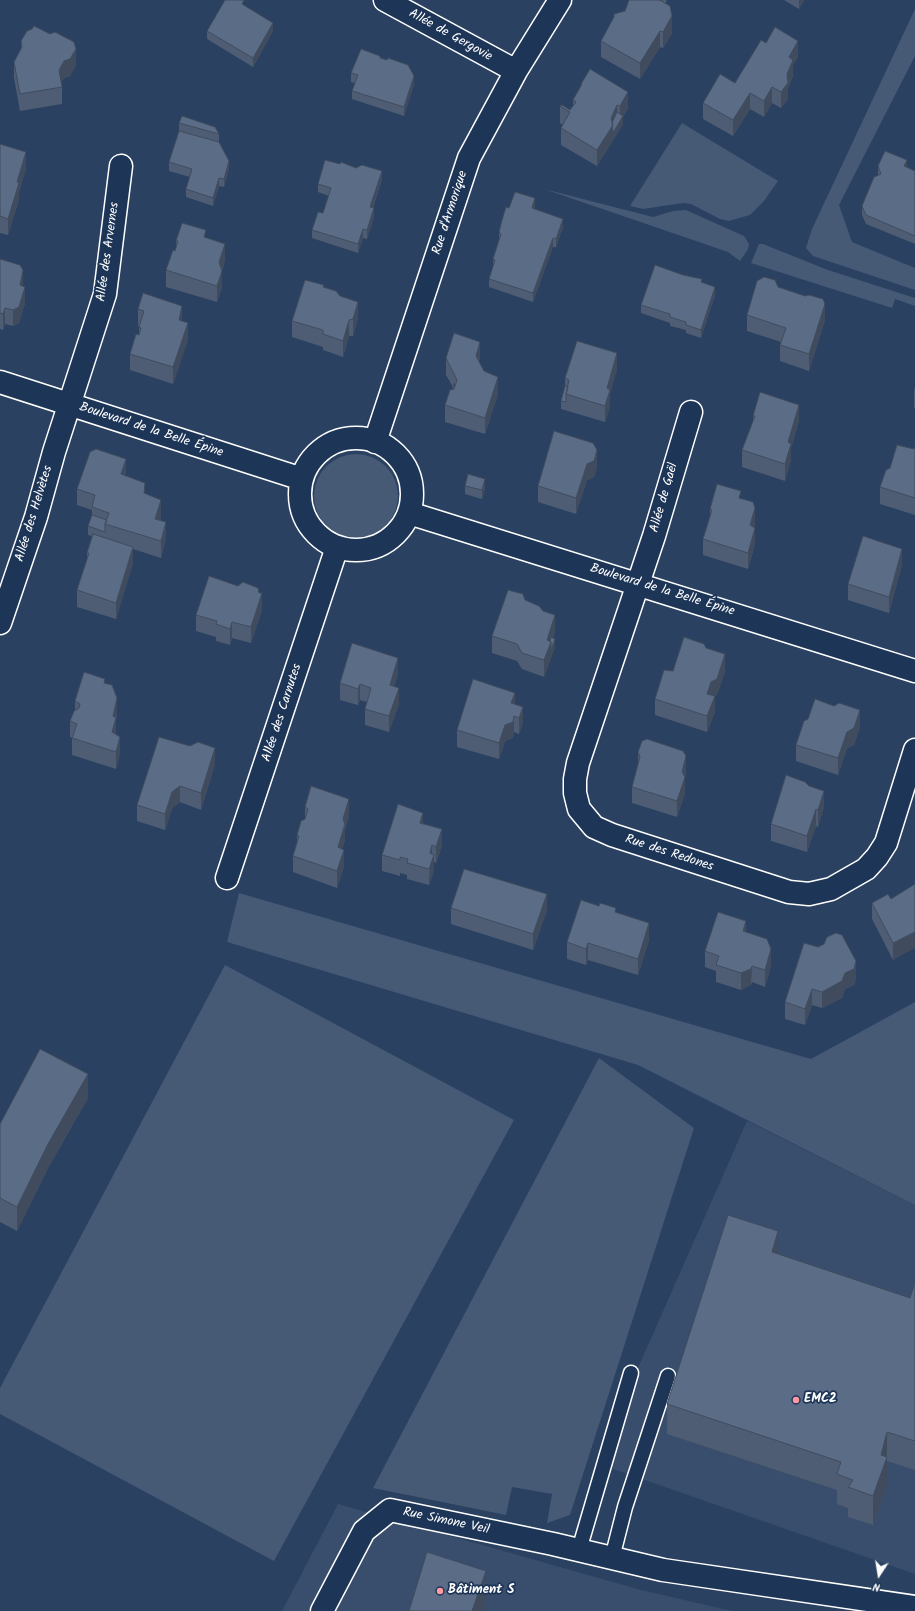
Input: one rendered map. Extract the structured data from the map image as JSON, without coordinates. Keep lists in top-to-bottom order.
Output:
{
  "streets": {
    "street": [
      "Allée de Gergovie",
      "Rue d'Armorique",
      "Allée des Arvernes",
      "Boulevard de la Belle Épine",
      "Allée de Gaël",
      "Allée des Helvètes",
      "Allée des Carnutes",
      "Rue des Redones",
      "Rue Simone Veil"
    ]
  },
  "crossings": [
    ["Allée de Gergovie", "Rue d'Armorique"],
    ["Rue d'Armorique", "Boulevard de la Belle Épine"],
    ["Rue d'Armorique", "Allée des Carnutes"],
    ["Allée des Arvernes", "Boulevard de la Belle Épine"],
    ["Allée des Arvernes", "Allée des Helvètes"],
    ["Boulevard de la Belle Épine", "Allée de Gaël"],
    ["Boulevard de la Belle Épine", "Allée des Helvètes"],
    ["Boulevard de la Belle Épine", "Allée des Carnutes"],
    ["Boulevard de la Belle Épine", "Rue des Redones"],
    ["Allée de Gaël", "Rue des Redones"]
  ],
  "places": ["EMC2", "Bâtiment S"],
  "north": "bottom"
}
